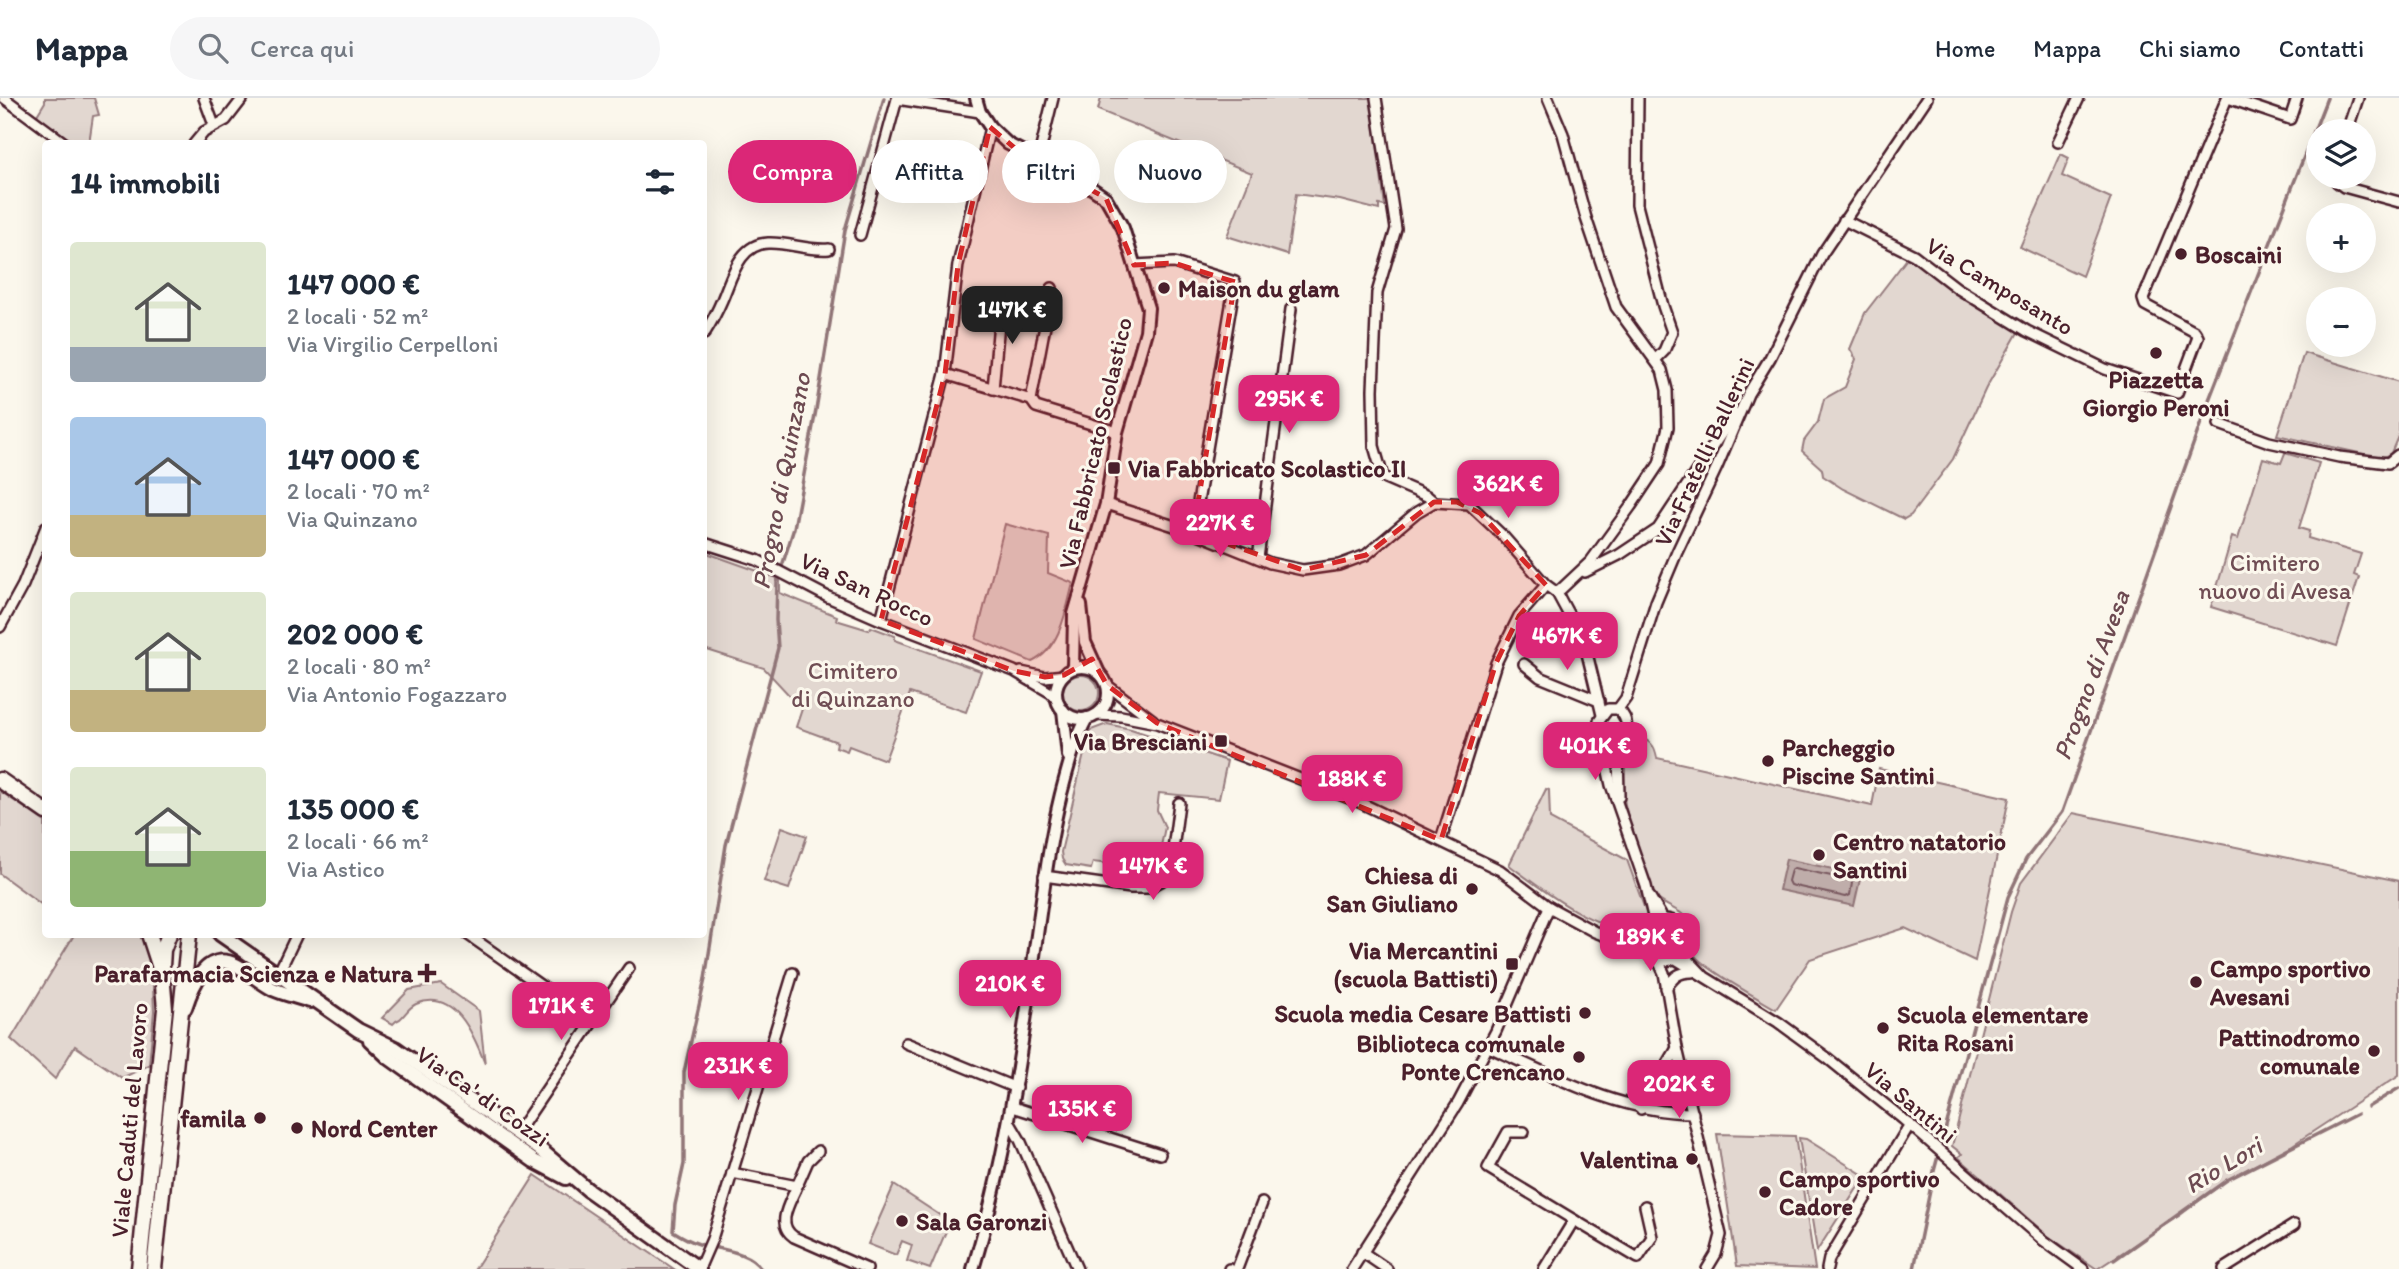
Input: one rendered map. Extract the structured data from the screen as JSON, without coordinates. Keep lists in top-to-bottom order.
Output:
{
  "streets": {
    "main road": ["Via Ca' di Cozzi", "Viale Caduti del Lavoro"],
    "street": [
      "Via Camposanto",
      "Via Fabbricato Scolastico",
      "Via Fratelli Ballerini",
      "Via San Rocco",
      "Via Santini"
    ]
  },
  "crossings": [
    ["Via Camposanto", "Via Fratelli Ballerini"],
    ["Via Fabbricato Scolastico", "Via San Rocco"],
    ["Via Ca' di Cozzi", "Viale Caduti del Lavoro"]
  ],
  "water": ["Progno di Quinzano", "Progno di Avesa", "Rio Lori"],
  "parks": ["Cimitero nuovo di Avesa", "Cimitero di Quinzano"],
  "places": {
    "other": [
      "Boscaini",
      "Maison du glam",
      "Piazzetta Giorgio Peroni",
      "Parcheggio Piscine Santini",
      "Centro natatorio Santini",
      "Chiesa di San Giuliano",
      "Campo sportivo Avesani",
      "Scuola media Cesare Battisti",
      "Scuola elementare Rita Rosani",
      "Pattinodromo comunale",
      "Biblioteca comunale Ponte Crencano",
      "famila",
      "Nord Center",
      "Valentina",
      "Campo sportivo Cadore",
      "Sala Garonzi"
    ],
    "transit": ["Via Fabbricato Scolastico II", "Via Bresciani", "Via Mercantini (scuola Battisti)"],
    "health": ["Parafarmacia Scienza e Natura"]
  },
  "page": {
    "header": "Mappa",
    "search": "Cerca qui",
    "nav": [
      "Home",
      "Mappa",
      "Chi siamo",
      "Contatti"
    ],
    "map_buttons": ["+", "−"],
    "chip": [
      "Compra",
      "Affitta",
      "Filtri",
      "Nuovo"
    ],
    "heading": "14 immobili",
    "list": [
      {
        "name": "147 000 €",
        "note": "2 locali · 52 m² · Via Virgilio Cerpelloni"
      },
      {
        "name": "147 000 €",
        "note": "2 locali · 70 m² · Via Quinzano"
      },
      {
        "name": "202 000 €",
        "note": "2 locali · 80 m² · Via Antonio Fogazzaro"
      },
      {
        "name": "135 000 €",
        "note": "2 locali · 66 m² · Via Astico"
      }
    ],
    "price": [
      "147K €",
      "295K €",
      "362K €",
      "227K €",
      "467K €",
      "401K €",
      "188K €",
      "147K €",
      "189K €",
      "210K €",
      "171K €",
      "231K €",
      "202K €",
      "135K €"
    ]
  }
}
